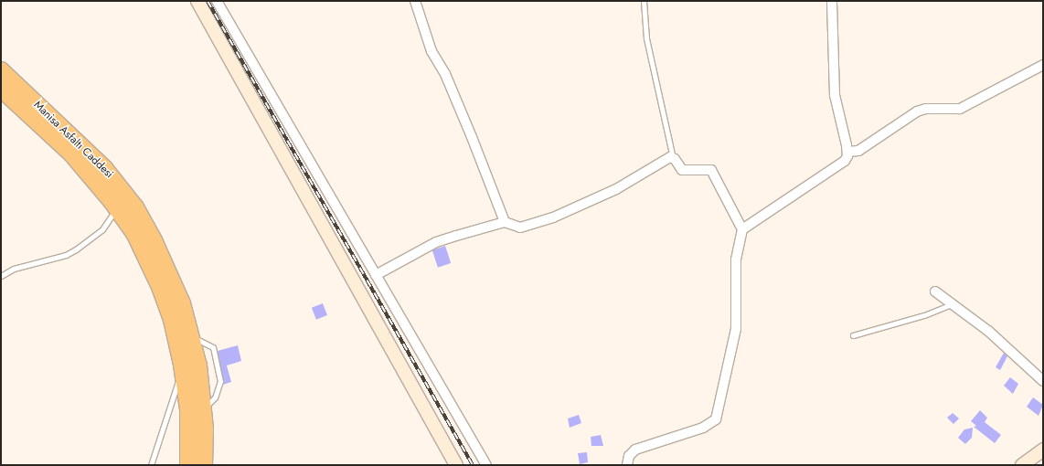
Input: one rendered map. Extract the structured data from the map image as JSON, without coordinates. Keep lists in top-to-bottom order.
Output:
{
  "streets": {
    "highway": ["Manisa Asfaltı Caddesi"]
  }
}
